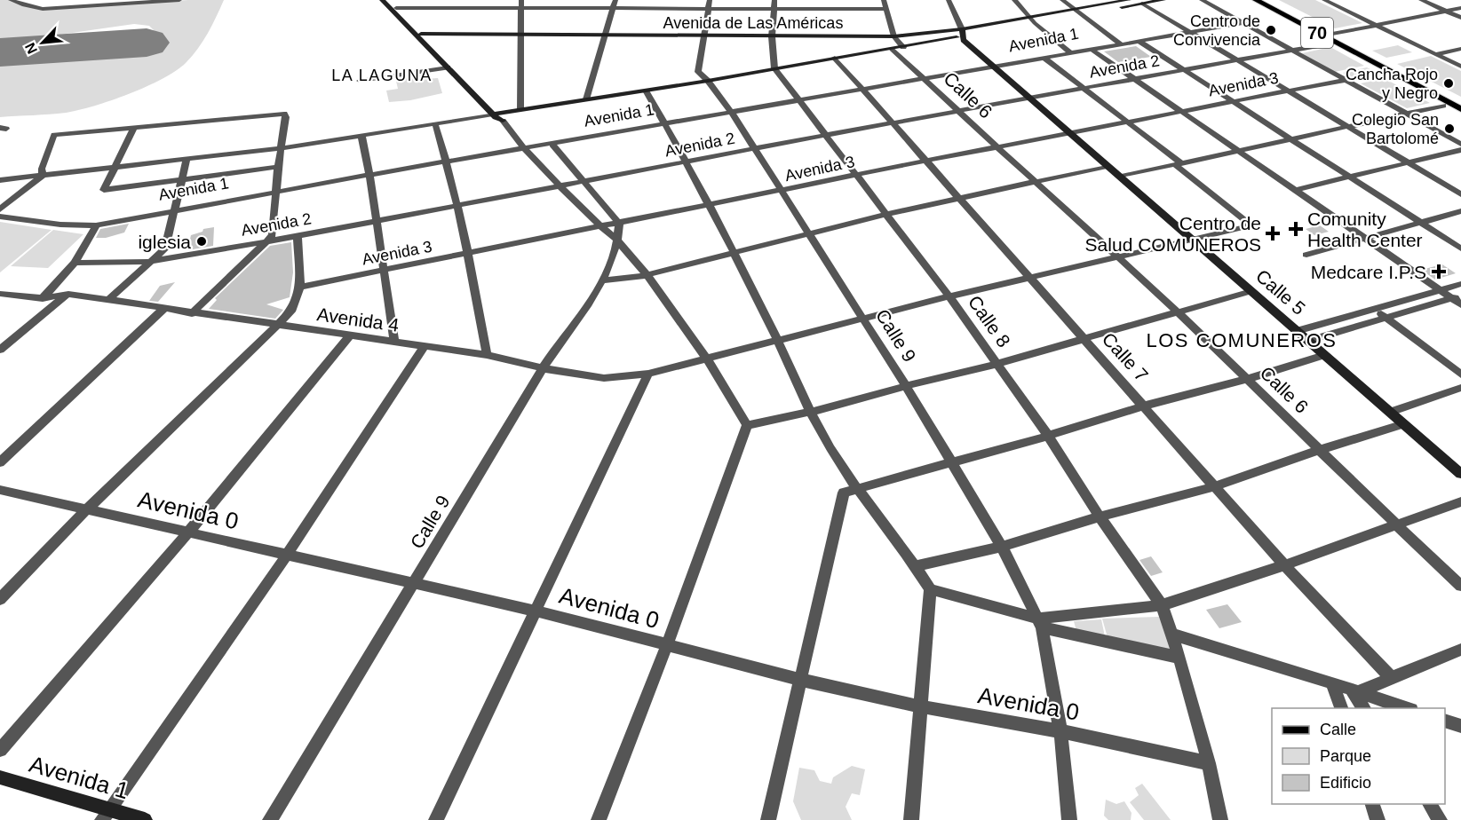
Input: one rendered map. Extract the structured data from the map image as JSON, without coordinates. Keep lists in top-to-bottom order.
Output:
{
  "streets": {
    "main road": [
      "Avenida de Las Américas",
      "70",
      "Avenida 1",
      "Calle 5"
    ],
    "street": [
      "Avenida 2",
      "Avenida 3",
      "Calle 6",
      "Avenida 4",
      "Calle 8",
      "Calle 9",
      "Calle 7",
      "Avenida 0"
    ]
  },
  "crossings": [
    ["Avenida de Las Américas", "Calle 6"],
    ["Avenida de Las Américas", "Calle 5"],
    ["Avenida de Las Américas", "Calle 8"],
    ["Avenida de Las Américas", "Calle 9"],
    ["Avenida de Las Américas", "Calle 7"],
    ["Avenida 1", "Calle 6"],
    ["Avenida 1", "Calle 5"],
    ["Avenida 1", "Calle 8"],
    ["Avenida 1", "Calle 9"],
    ["Avenida 1", "Calle 7"],
    ["Avenida 2", "Calle 6"],
    ["Avenida 2", "Calle 5"],
    ["Avenida 2", "Calle 8"],
    ["Avenida 2", "Calle 9"],
    ["Avenida 2", "Calle 7"],
    ["Avenida 3", "Calle 6"],
    ["Avenida 3", "Calle 5"],
    ["Avenida 3", "Calle 8"],
    ["Avenida 3", "Calle 9"],
    ["Avenida 3", "Calle 7"],
    ["Calle 6", "Avenida 4"],
    ["Calle 5", "Avenida 4"],
    ["Avenida 4", "Calle 8"],
    ["Avenida 4", "Calle 9"],
    ["Avenida 4", "Calle 7"],
    ["Calle 8", "Avenida 0"],
    ["Calle 9", "Avenida 0"]
  ],
  "districts": ["LA LAGUNA", "LOS COMUNEROS"],
  "places": {
    "other": [
      "Centro de Convivencia",
      "Cancha Rojo y Negro",
      "Colegio San Bartolomé",
      "iglesia"
    ],
    "health": ["Comunity Health Center", "Centro de Salud COMUNEROS", "Medcare I.P.S"]
  },
  "legend": ["Calle", "Parque", "Edificio"],
  "north": "bottom left"
}
